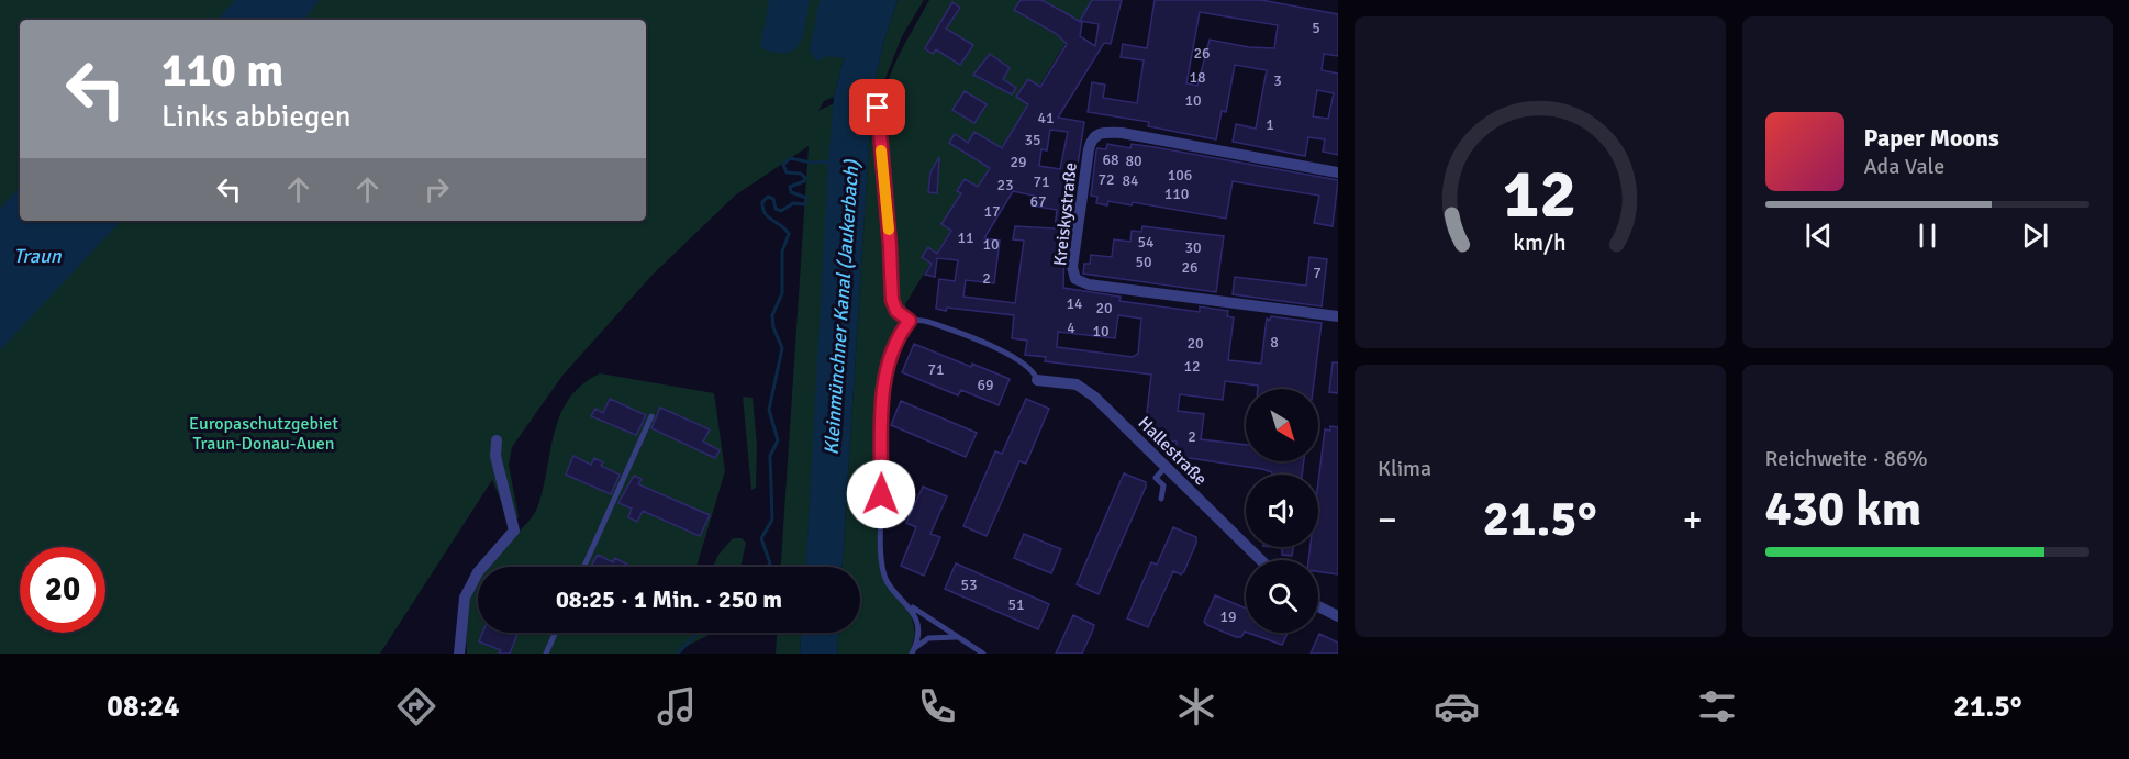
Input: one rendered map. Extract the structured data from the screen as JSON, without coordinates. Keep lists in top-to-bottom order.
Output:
{
  "streets": {
    "street": ["Kreiskystraße", "Hallestraße"]
  },
  "water": ["Traun", "Kleinmünchner Kanal (Jaukerbach)"],
  "parks": ["Europaschutzgebiet Traun-Donau-Auen"],
  "house_numbers": [
    "5",
    "26",
    "18",
    "3",
    "10",
    "41",
    "1",
    "35",
    "68",
    "80",
    "29",
    "106",
    "72",
    "84",
    "71",
    "23",
    "110",
    "67",
    "17",
    "11",
    "54",
    "10",
    "30",
    "50",
    "26",
    "7",
    "2",
    "14",
    "20",
    "4",
    "10",
    "8",
    "20",
    "12",
    "71",
    "69",
    "2",
    "53",
    "51",
    "19"
  ],
  "north": "bottom right",
  "page": {
    "turn": ["110 m", "Links abbiegen"],
    "song": ["Paper Moons", "Ada Vale"],
    "tile": [
      "Klima",
      ["Reichweite · 86%", "430 km"]
    ],
    "heat": ["−", "21.5°", "+"],
    "limit": "20",
    "trip": "08:25 · 1 Min. · 250 m",
    "tabs": ["08:24", "21.5°"],
    "gauge": ["12", "km/h"]
  }
}
